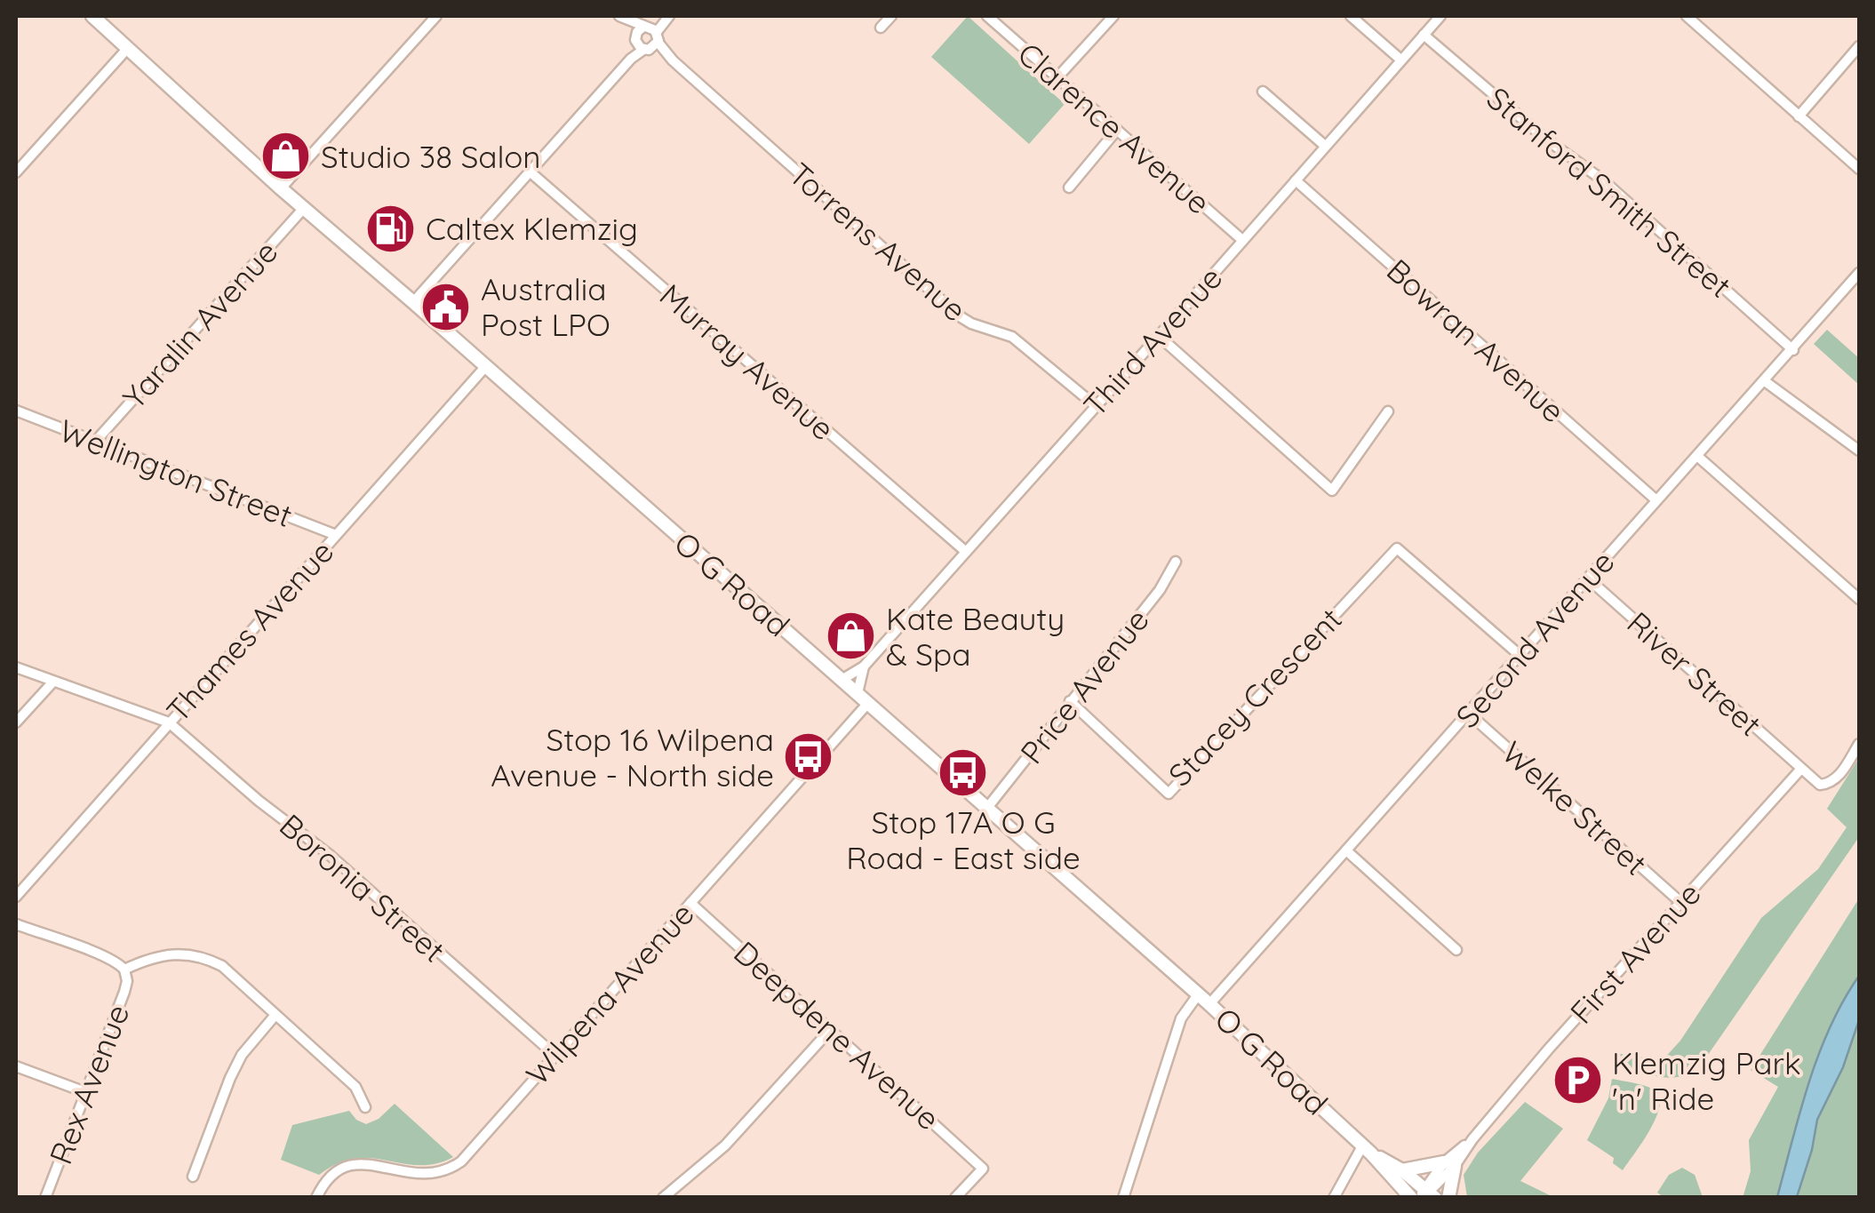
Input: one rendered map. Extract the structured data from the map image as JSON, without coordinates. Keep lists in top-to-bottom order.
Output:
{
  "streets": {
    "main road": ["O G Road"],
    "street": [
      "Clarence Avenue",
      "Stanford Smith Street",
      "Torrens Avenue",
      "Yaralin Avenue",
      "Bowran Avenue",
      "Third Avenue",
      "Murray Avenue",
      "Wellington Street",
      "Thames Avenue",
      "Second Avenue",
      "River Street",
      "Price Avenue",
      "Stacey Crescent",
      "Welke Street",
      "Boronia Street",
      "First Avenue",
      "Wilpena Avenue",
      "Deepdene Avenue",
      "Rex Avenue"
    ]
  },
  "crossings": [
    ["Clarence Avenue", "Third Avenue"],
    ["Stanford Smith Street", "Third Avenue"],
    ["Stanford Smith Street", "Second Avenue"],
    ["Torrens Avenue", "Third Avenue"],
    ["Yaralin Avenue", "Wellington Street"],
    ["Yaralin Avenue", "O G Road"],
    ["Bowran Avenue", "Third Avenue"],
    ["Bowran Avenue", "Second Avenue"],
    ["Third Avenue", "Murray Avenue"],
    ["Third Avenue", "O G Road"],
    ["Wellington Street", "Thames Avenue"],
    ["O G Road", "Thames Avenue"],
    ["O G Road", "Second Avenue"],
    ["O G Road", "Price Avenue"],
    ["O G Road", "First Avenue"],
    ["O G Road", "Wilpena Avenue"],
    ["Thames Avenue", "Boronia Street"],
    ["Second Avenue", "River Street"],
    ["Second Avenue", "Stacey Crescent"],
    ["Second Avenue", "Welke Street"],
    ["River Street", "First Avenue"],
    ["Price Avenue", "Stacey Crescent"],
    ["Welke Street", "First Avenue"],
    ["Boronia Street", "Wilpena Avenue"],
    ["Wilpena Avenue", "Deepdene Avenue"]
  ],
  "places": {
    "shop": ["Studio 38 Salon", "Kate Beauty & Spa"],
    "fuel station": ["Caltex Klemzig"],
    "public building": ["Australia Post LPO"],
    "bus stop": ["Stop 16 Wilpena Avenue - North side", "Stop 17A O G Road - East side"],
    "parking": ["Klemzig Park 'n' Ride"]
  }
}
